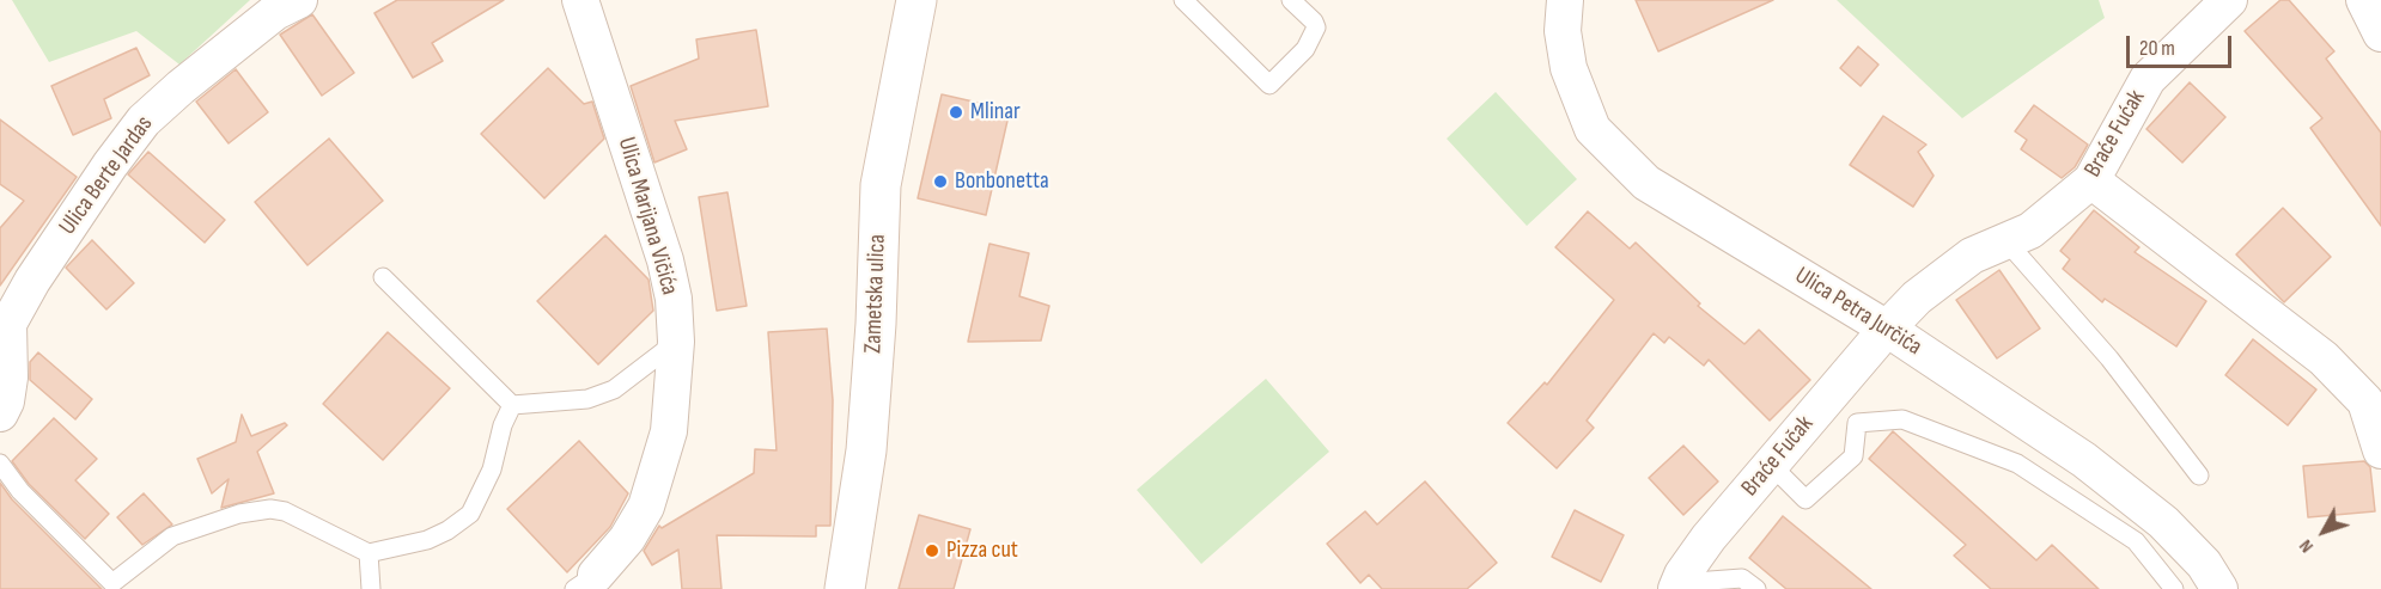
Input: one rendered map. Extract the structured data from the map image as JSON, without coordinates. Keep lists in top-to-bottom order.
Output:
{
  "streets": {
    "main road": ["Zametska ulica"],
    "street": [
      "Braće Fućak",
      "Ulica Berte Jardas",
      "Ulica Marijana Vičića",
      "Ulica Petra Jurčića",
      "Braće Fučak"
    ]
  },
  "crossings": [
    ["Braće Fućak", "Ulica Petra Jurčića"],
    ["Braće Fućak", "Braće Fučak"],
    ["Ulica Petra Jurčića", "Braće Fučak"]
  ],
  "places": ["Mlinar", "Bonbonetta", "Pizza cut"],
  "scale_bar": "20 m",
  "north": "bottom left"
}
